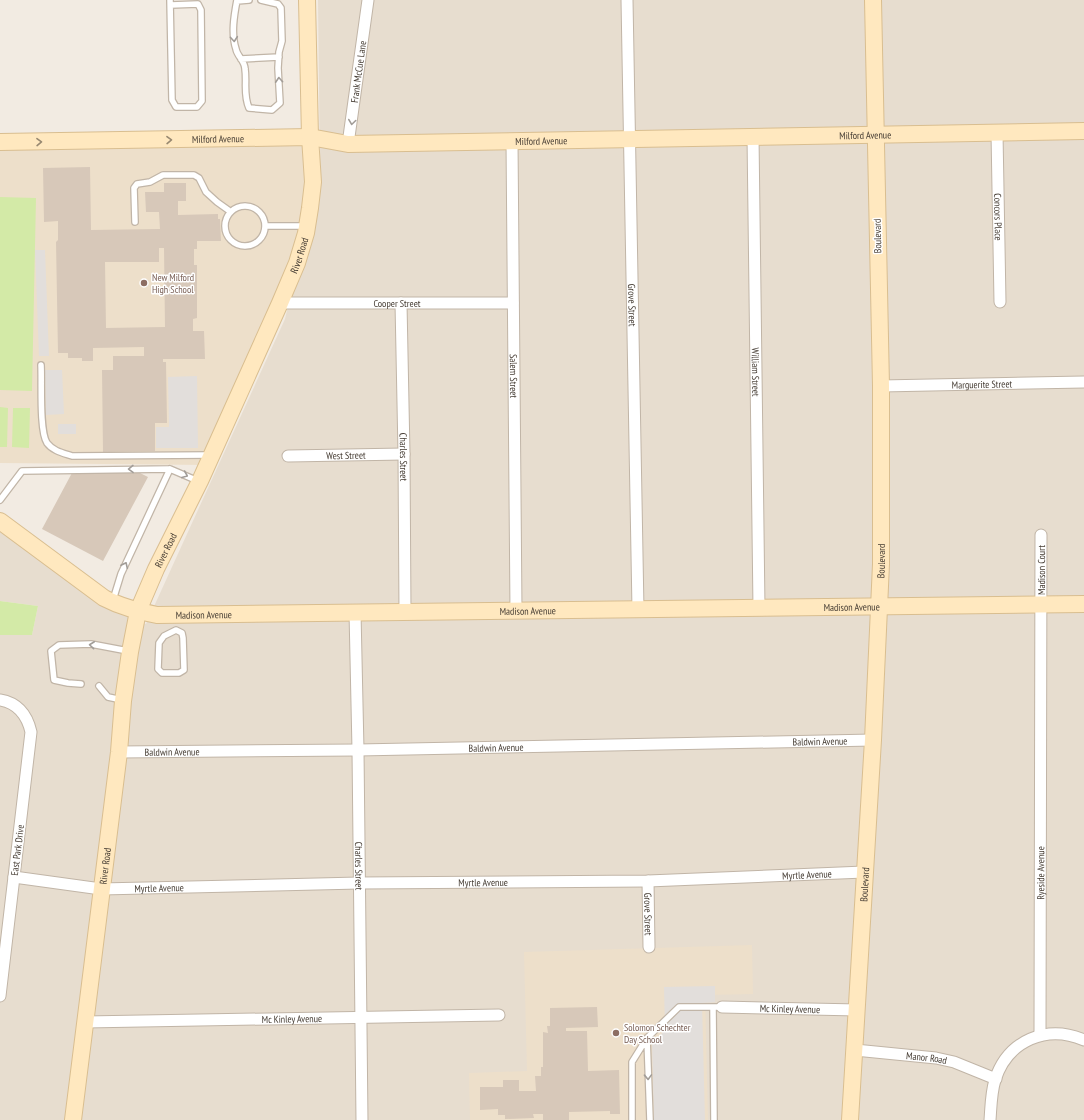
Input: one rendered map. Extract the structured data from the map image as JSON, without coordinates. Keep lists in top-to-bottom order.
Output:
{
  "streets": {
    "street": [
      "Frank McCue Lane",
      "Milford Avenue",
      "Concors Place",
      "Boulevard",
      "River Road",
      "Cooper Street",
      "Grove Street",
      "William Street",
      "Salem Street",
      "Marguerite Street",
      "West Street",
      "Charles Street",
      "Madison Court",
      "Madison Avenue",
      "Baldwin Avenue",
      "East Park Drive",
      "Ryeside Avenue",
      "Myrtle Avenue",
      "Mc Kinley Avenue",
      "Manor Road"
    ]
  },
  "crossings": [
    ["Frank McCue Lane", "Milford Avenue"],
    ["Milford Avenue", "Concors Place"],
    ["Milford Avenue", "Boulevard"],
    ["Milford Avenue", "River Road"],
    ["Milford Avenue", "Grove Street"],
    ["Milford Avenue", "William Street"],
    ["Milford Avenue", "Salem Street"],
    ["Boulevard", "Marguerite Street"],
    ["Boulevard", "Madison Avenue"],
    ["Boulevard", "Baldwin Avenue"],
    ["Boulevard", "Myrtle Avenue"],
    ["Boulevard", "Mc Kinley Avenue"],
    ["Boulevard", "Manor Road"],
    ["River Road", "Cooper Street"],
    ["River Road", "Madison Avenue"],
    ["River Road", "Baldwin Avenue"],
    ["River Road", "Myrtle Avenue"],
    ["River Road", "Mc Kinley Avenue"],
    ["Cooper Street", "Salem Street"],
    ["Cooper Street", "Charles Street"],
    ["Grove Street", "Madison Avenue"],
    ["Grove Street", "Myrtle Avenue"],
    ["William Street", "Madison Avenue"],
    ["Salem Street", "Madison Avenue"],
    ["West Street", "Charles Street"],
    ["Charles Street", "Madison Avenue"],
    ["Charles Street", "Baldwin Avenue"],
    ["Charles Street", "Myrtle Avenue"],
    ["Charles Street", "Mc Kinley Avenue"],
    ["Madison Court", "Madison Avenue"],
    ["Madison Court", "Ryeside Avenue"],
    ["Madison Avenue", "Ryeside Avenue"],
    ["East Park Drive", "Myrtle Avenue"]
  ],
  "one_way": ["Frank McCue Lane"],
  "places": ["New Milford High School", "Solomon Schechter Day School"]
}
